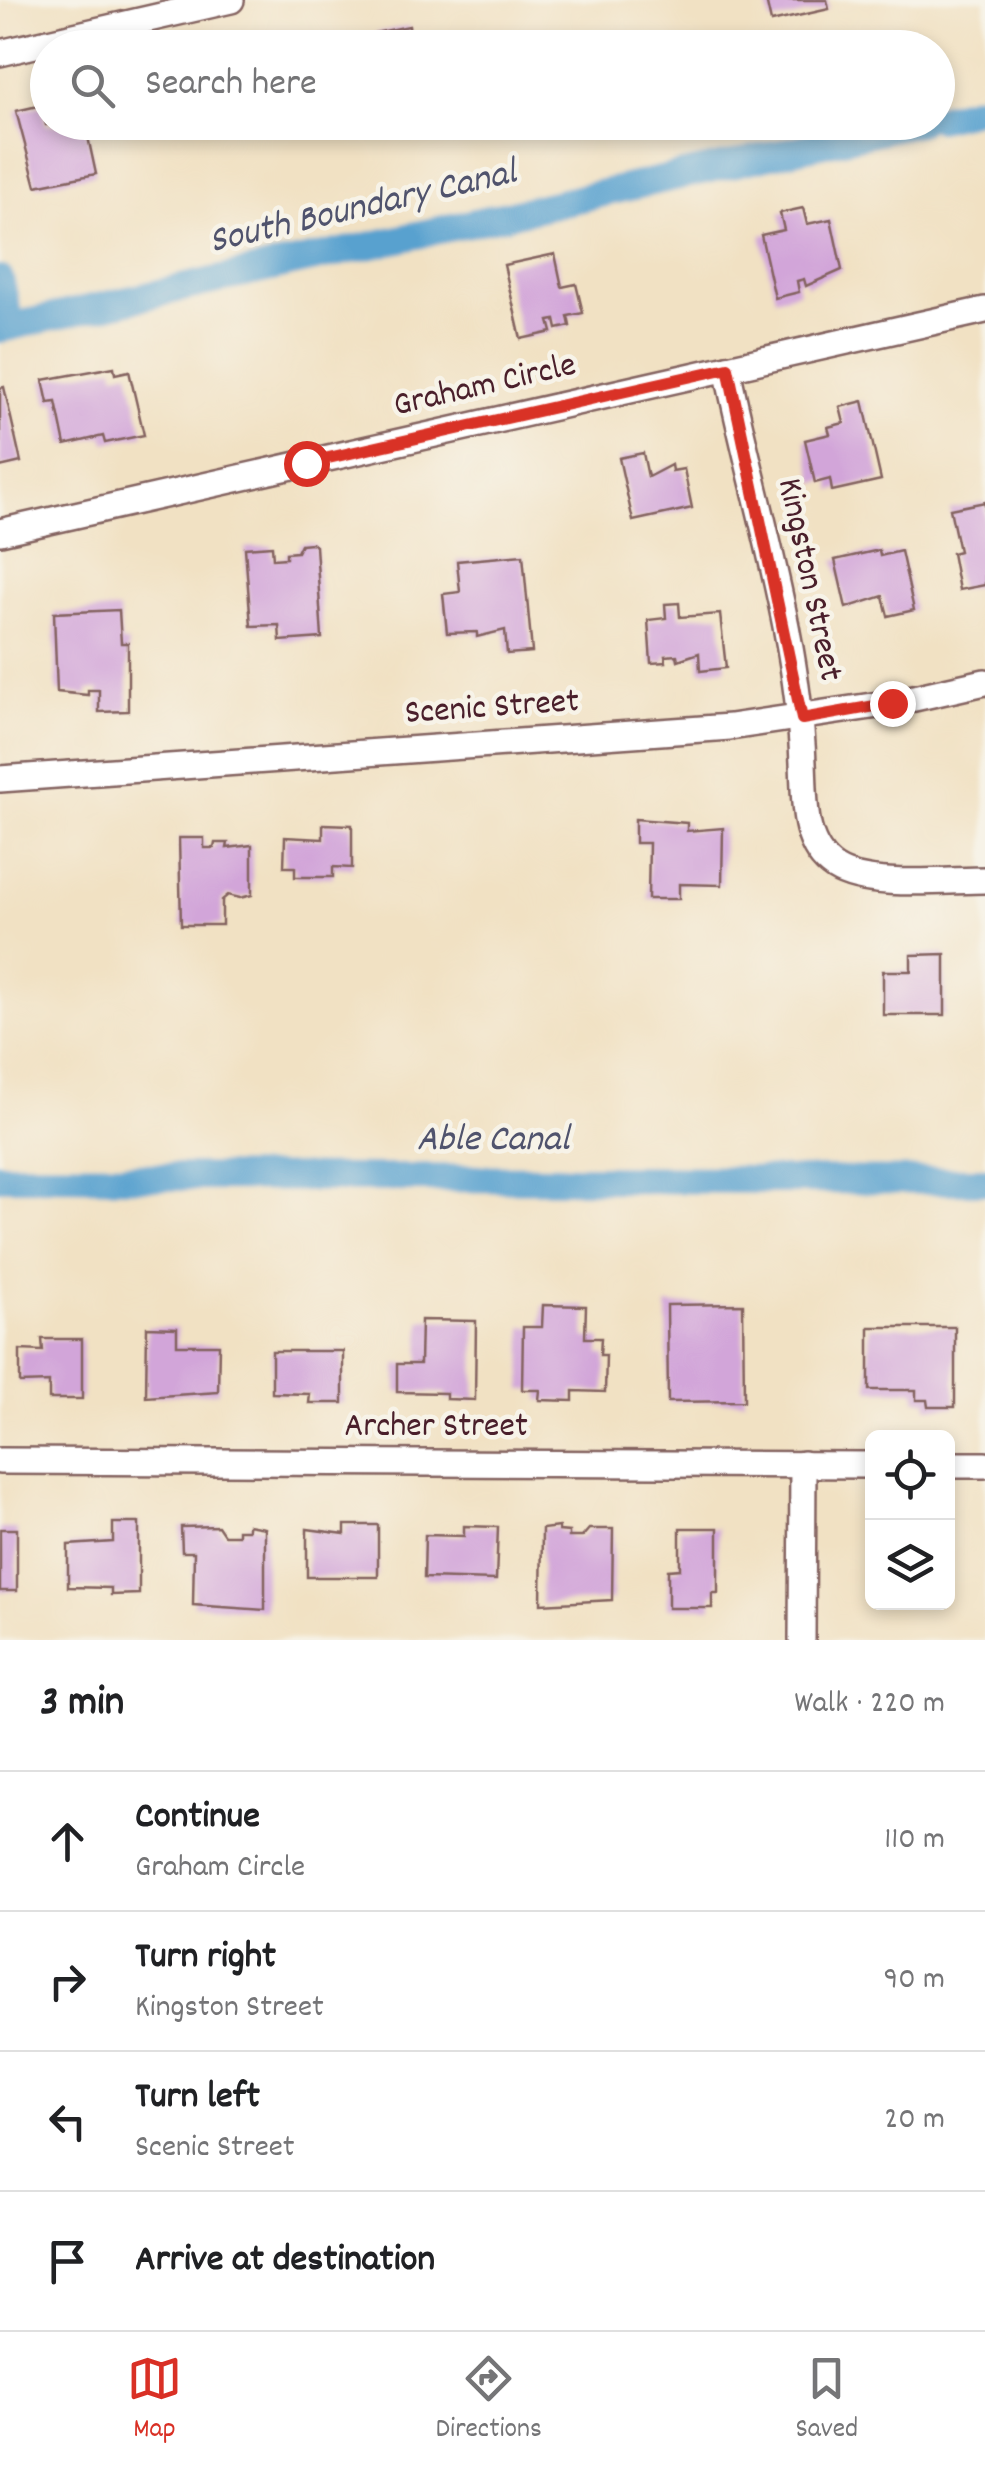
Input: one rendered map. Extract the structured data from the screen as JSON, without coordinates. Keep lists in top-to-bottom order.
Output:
{
  "streets": {
    "street": [
      "Graham Circle",
      "Kingston Street",
      "Scenic Street",
      "Archer Street"
    ]
  },
  "crossings": [
    ["Graham Circle", "Kingston Street"],
    ["Kingston Street", "Scenic Street"]
  ],
  "water": ["South Boundary Canal", "Able Canal"],
  "page": {
    "search": "Search here",
    "heading": ["3 min", "Walk · 220 m"],
    "list": [
      ["Continue", "Graham Circle", "110 m"],
      ["Turn right", "Kingston Street", "90 m"],
      ["Turn left", "Scenic Street", "20 m"],
      "Arrive at destination"
    ],
    "nav": ["Map", "Directions", "Saved"]
  }
}
